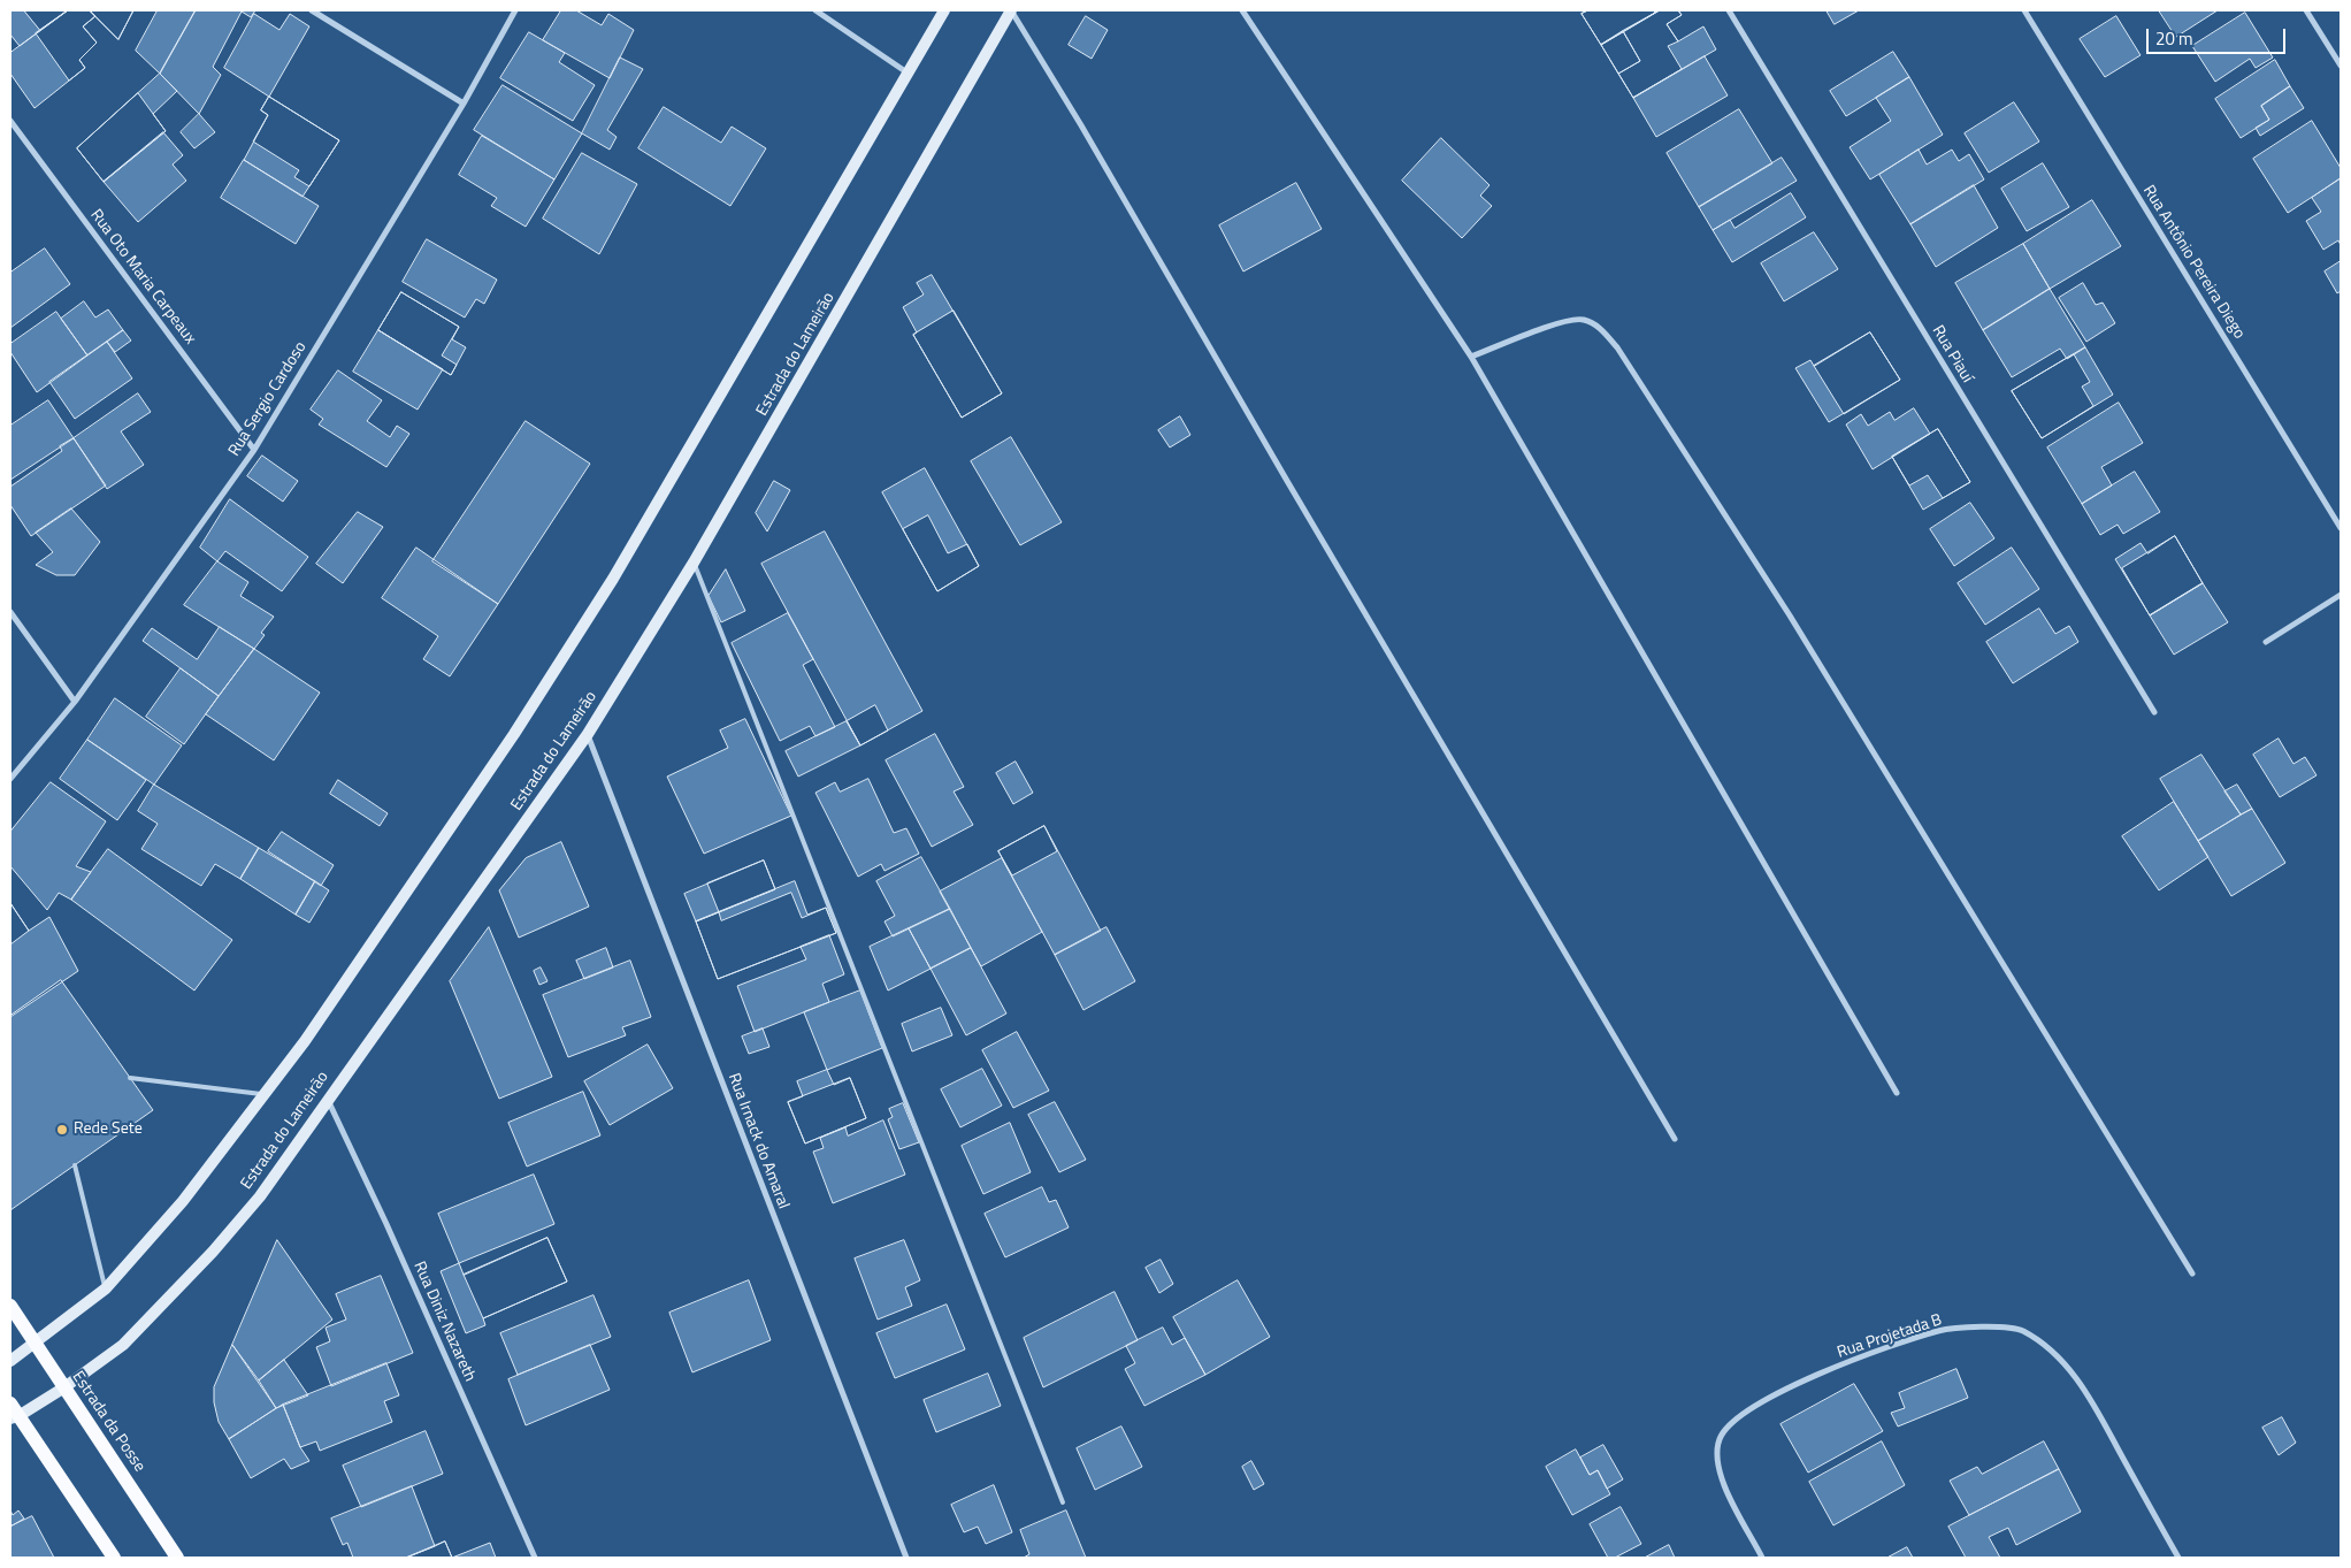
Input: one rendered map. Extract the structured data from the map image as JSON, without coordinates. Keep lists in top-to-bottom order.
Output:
{
  "streets": {
    "main road": ["Estrada do Lameirão", "Estrada da Posse"],
    "street": [
      "Rua Antônio Pereira Diego",
      "Rua Oto Maria Carpeaux",
      "Rua Piauí",
      "Rua Sergio Cardoso",
      "Rua Irnack do Amaral",
      "Rua Diniz Nazareth",
      "Rua Projetada B"
    ]
  },
  "crossings": [
    ["Rua Oto Maria Carpeaux", "Rua Sergio Cardoso"],
    ["Estrada do Lameirão", "Rua Irnack do Amaral"],
    ["Estrada do Lameirão", "Rua Diniz Nazareth"],
    ["Estrada do Lameirão", "Estrada da Posse"]
  ],
  "places": ["Rede Sete"],
  "scale_bar": "20 m"
}
